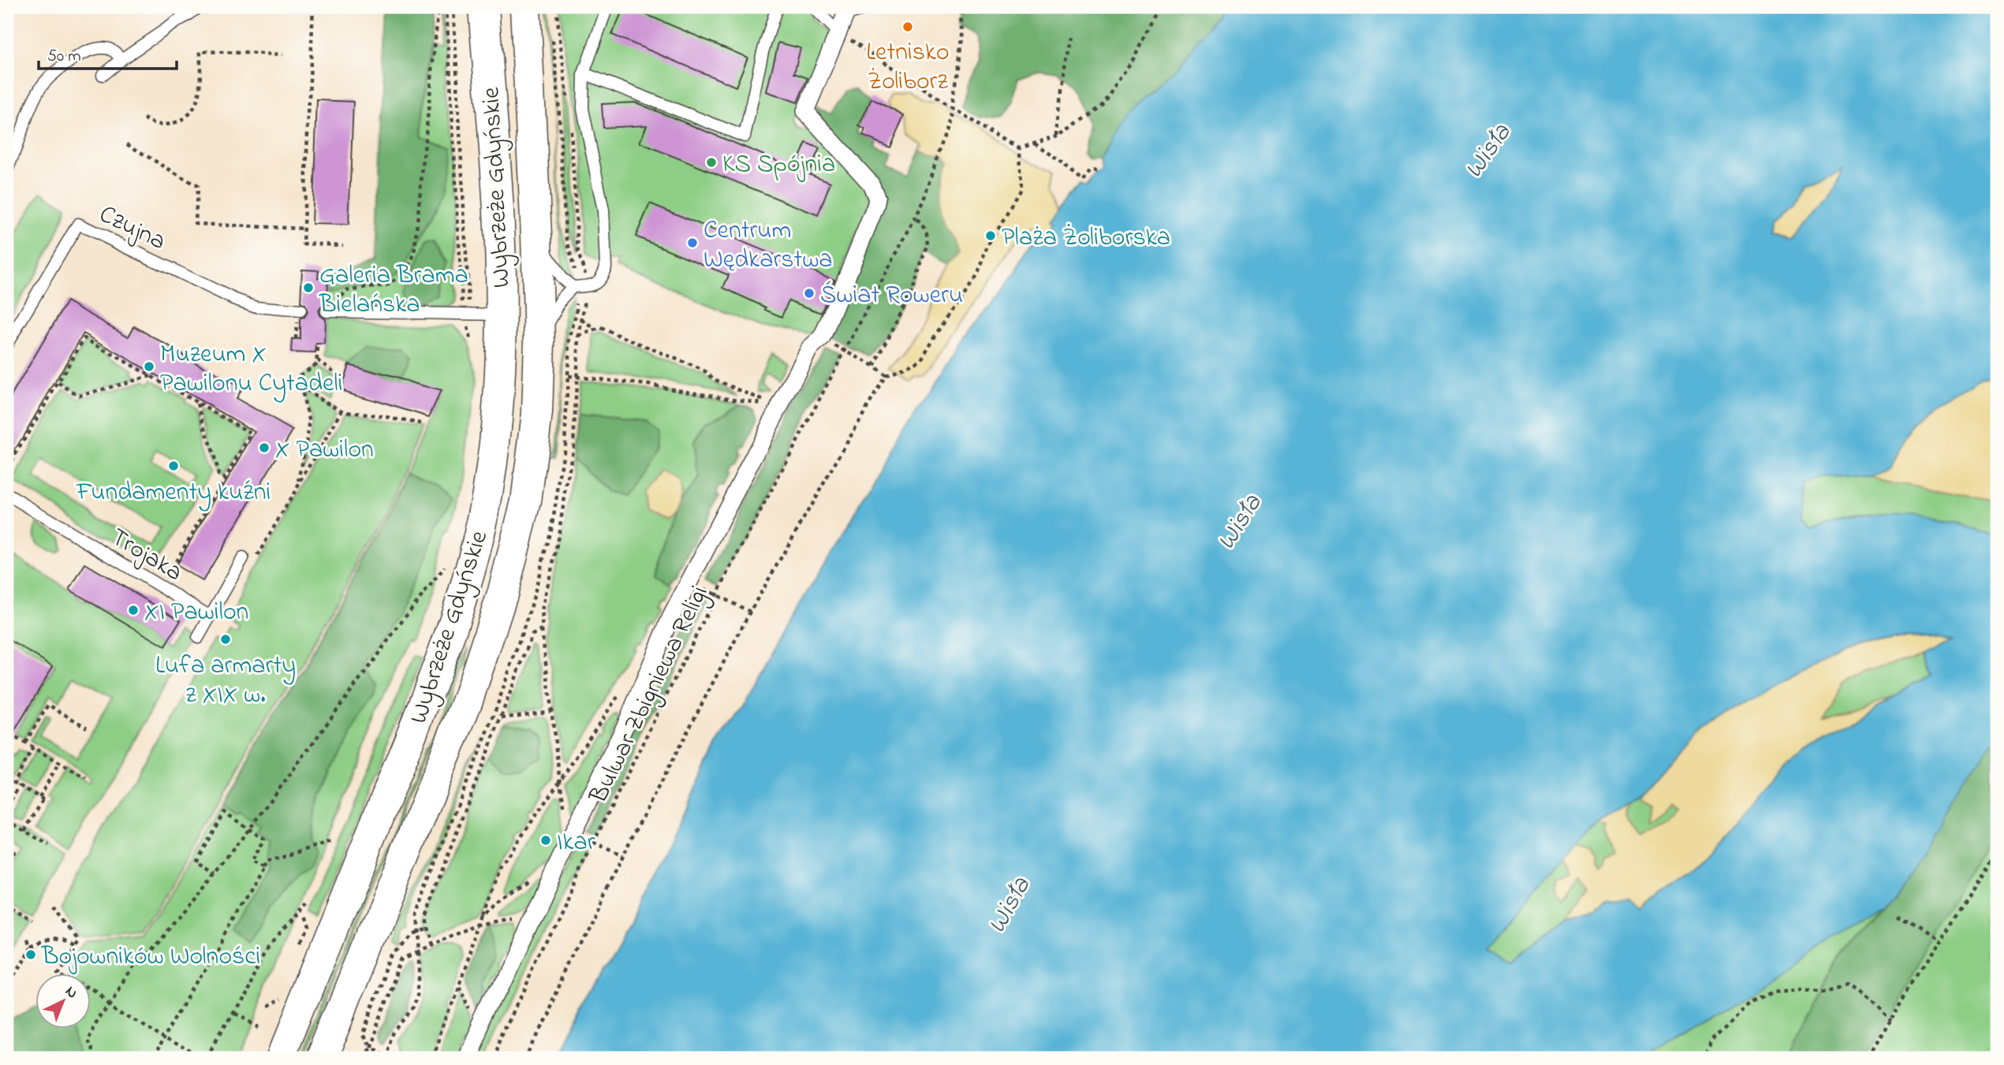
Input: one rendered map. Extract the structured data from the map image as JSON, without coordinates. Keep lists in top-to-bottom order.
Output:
{
  "streets": {
    "main road": ["Wybrzeże Gdyńskie"],
    "lane": ["Czujna", "Trojaka"],
    "path": ["Bulwar Zbigniewa Religi"]
  },
  "water": ["Wisła"],
  "places": [
    "Letnisko Żoliborz",
    "KS Spójnia",
    "Plaża Żoliborska",
    "Centrum Wędkarstwa",
    "Galeria Brama Bielańska",
    "Świat Roweru",
    "Muzeum X Pawilonu Cytadeli",
    "X Pawilon",
    "Fundamenty kuźni",
    "XI Pawilon",
    "Lufa armarty z XIX w.",
    "Ikar",
    "Bojowników Wolności"
  ],
  "scale_bar": "50 m",
  "north": "top right"
}
